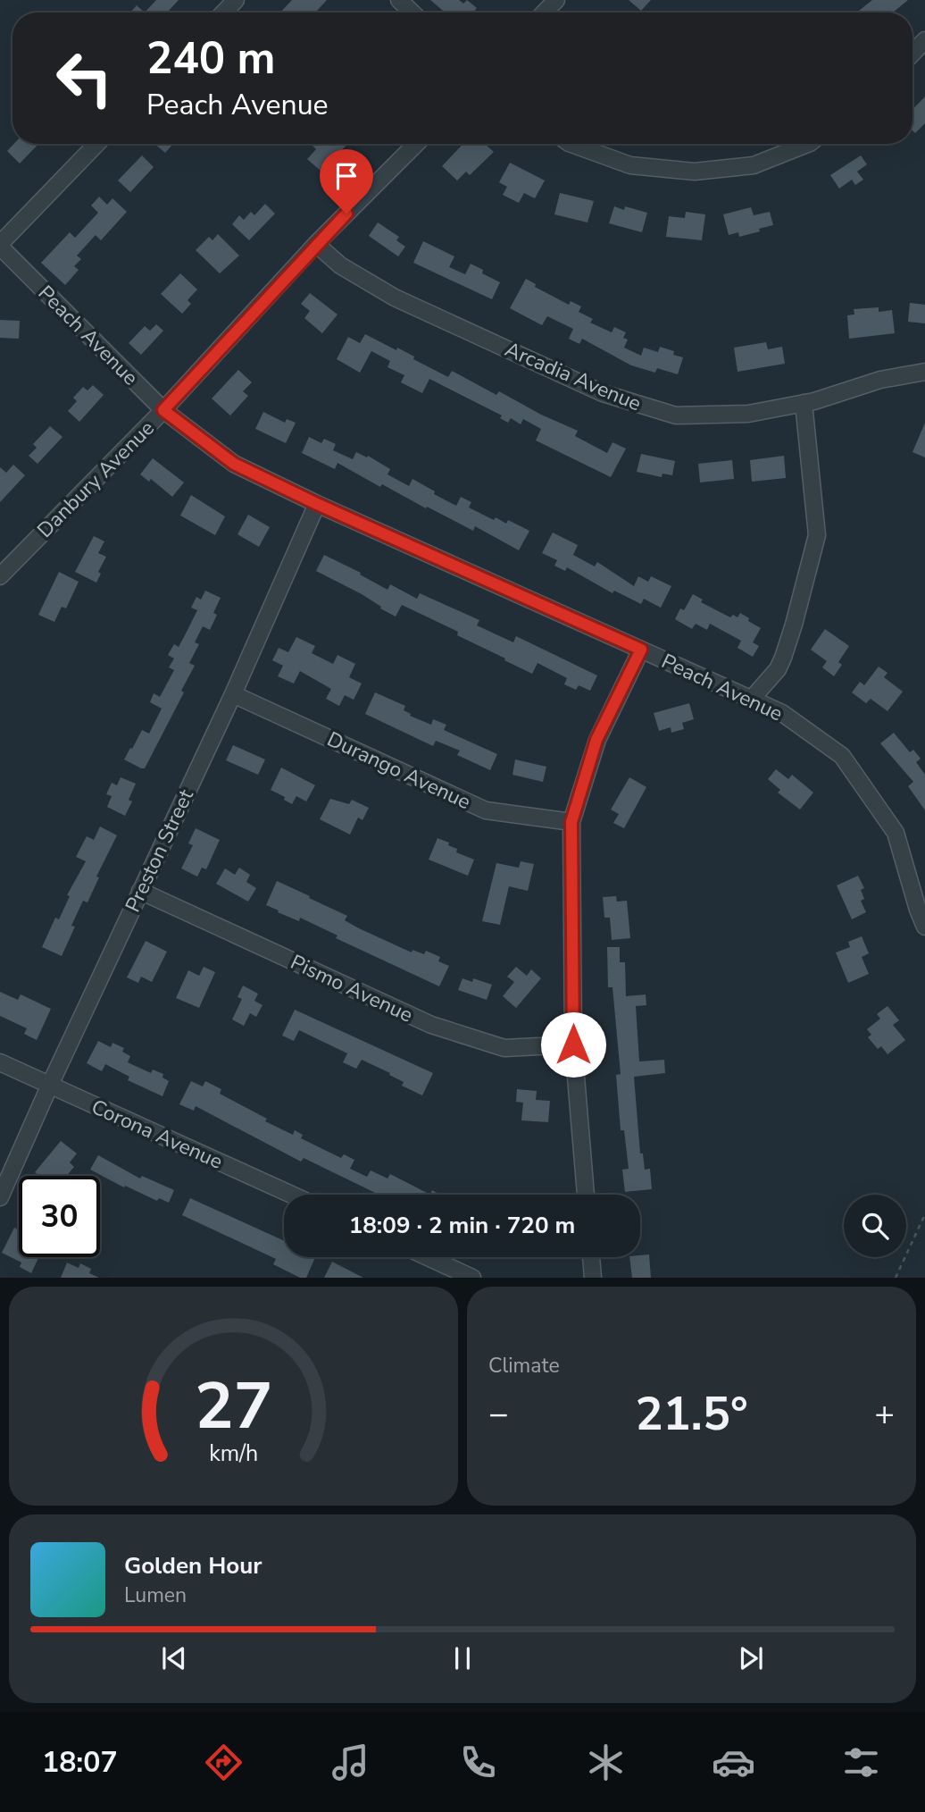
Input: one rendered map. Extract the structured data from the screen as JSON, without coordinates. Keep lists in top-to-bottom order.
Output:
{
  "streets": {
    "street": [
      "Peach Avenue",
      "Arcadia Avenue",
      "Danbury Avenue",
      "Durango Avenue",
      "Preston Street",
      "Pismo Avenue",
      "Corona Avenue"
    ]
  },
  "crossings": [
    ["Peach Avenue", "Danbury Avenue"],
    ["Peach Avenue", "Preston Street"],
    ["Arcadia Avenue", "Danbury Avenue"],
    ["Durango Avenue", "Preston Street"],
    ["Preston Street", "Pismo Avenue"],
    ["Preston Street", "Corona Avenue"]
  ],
  "page": {
    "turn": ["240 m", "Peach Avenue"],
    "limit": "30",
    "trip": "18:09 · 2 min · 720 m",
    "tile": "Climate",
    "heat": ["−", "21.5°", "+"],
    "song": ["Golden Hour", "Lumen"],
    "tabs": "18:07",
    "gauge": ["27", "km/h"]
  }
}
